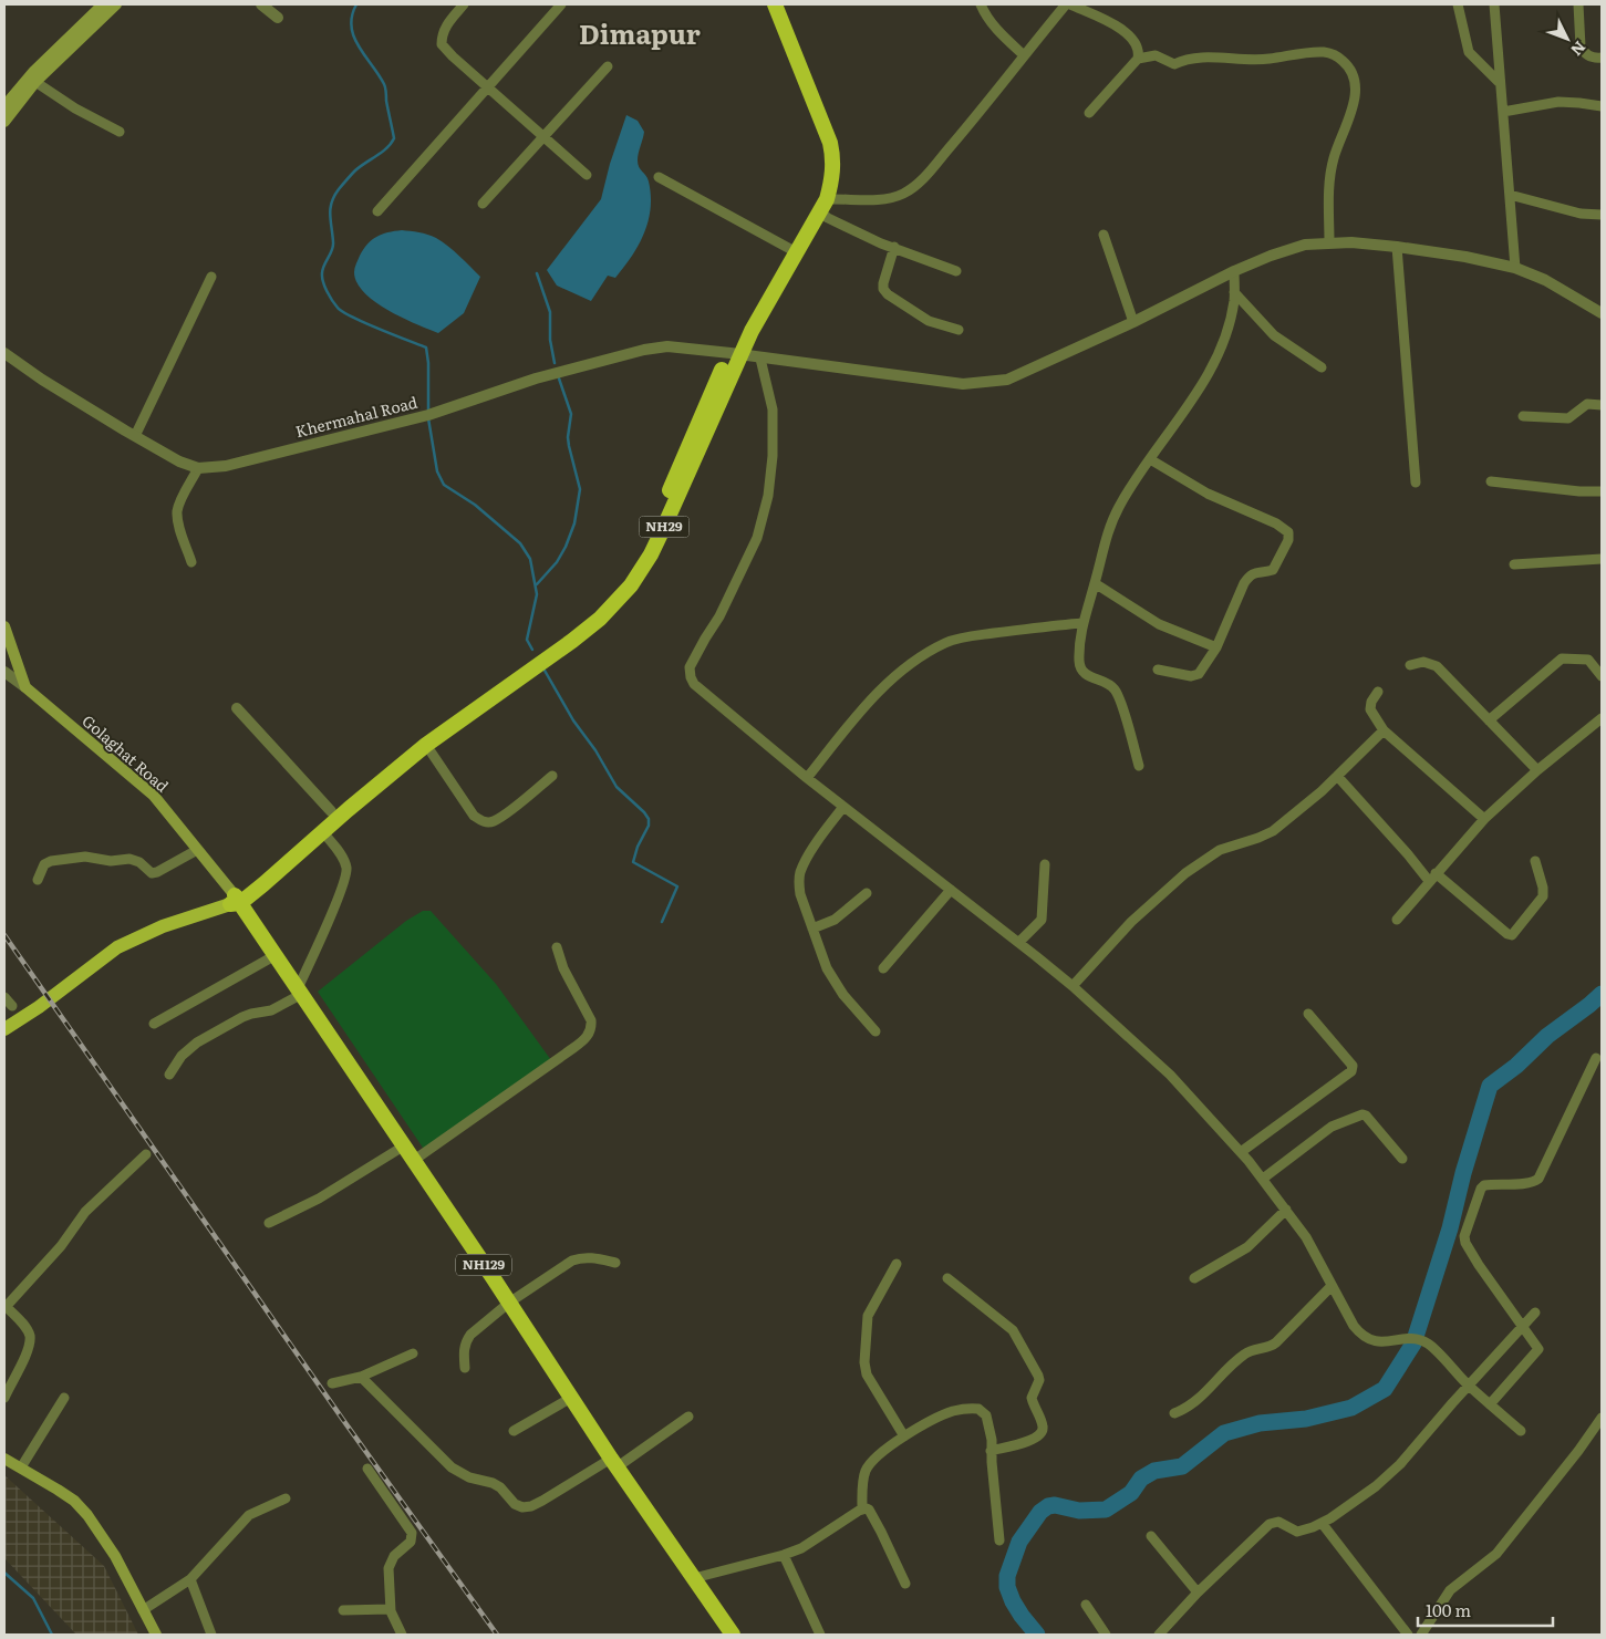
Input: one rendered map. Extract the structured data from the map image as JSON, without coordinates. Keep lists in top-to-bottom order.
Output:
{
  "streets": {
    "highway": ["NH29", "NH129"],
    "main road": ["Golaghat Road"],
    "street": ["Khermahal Road"]
  },
  "crossings": [
    ["Khermahal Road", "NH29"],
    ["NH29", "Golaghat Road"],
    ["NH29", "NH129"],
    ["Golaghat Road", "NH129"]
  ],
  "districts": ["Dimapur"],
  "scale_bar": "100 m",
  "north": "bottom right"
}
